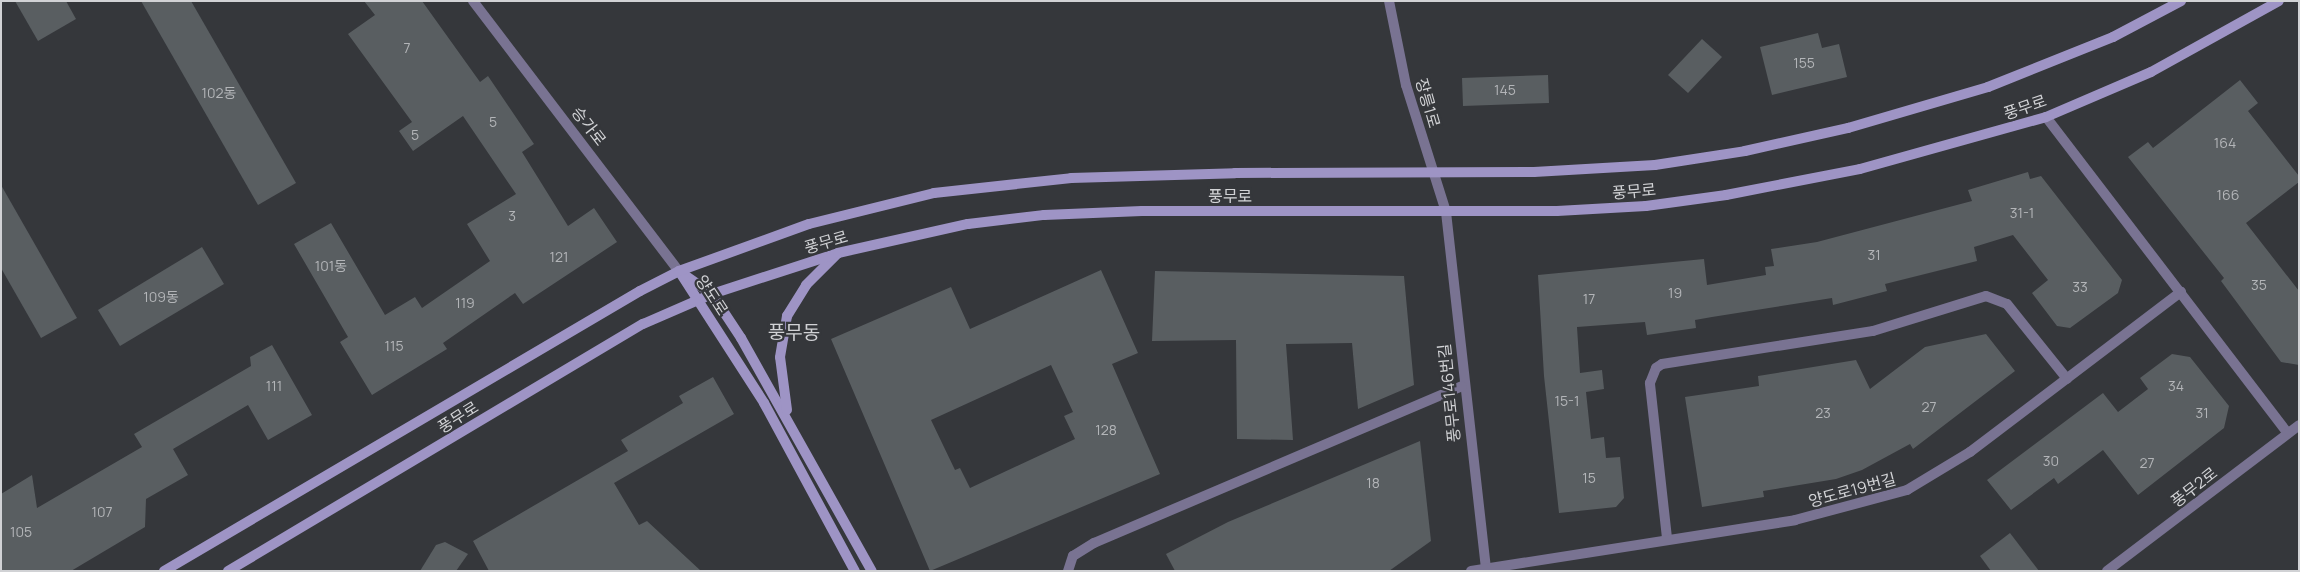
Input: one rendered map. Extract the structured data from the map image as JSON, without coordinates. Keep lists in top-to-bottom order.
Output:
{
  "streets": {
    "street": [
      "장릉1로",
      "풍무로",
      "승가로",
      "양도로",
      "풍무로146번길",
      "풍무2로",
      "양도로19번길"
    ]
  },
  "crossings": [
    ["장릉1로", "풍무로"],
    ["장릉1로", "풍무로146번길"],
    ["풍무로", "승가로"],
    ["풍무로", "양도로"],
    ["풍무로", "풍무로146번길"],
    ["승가로", "양도로"],
    ["풍무로146번길", "양도로19번길"]
  ],
  "districts": ["풍무동"],
  "house_numbers": [
    "7",
    "155",
    "145",
    "102동",
    "5",
    "5",
    "164",
    "166",
    "31-1",
    "3",
    "31",
    "121",
    "101동",
    "35",
    "33",
    "19",
    "109동",
    "17",
    "119",
    "115",
    "111",
    "34",
    "15-1",
    "27",
    "23",
    "31",
    "128",
    "30",
    "27",
    "15",
    "18",
    "107",
    "105"
  ]
}
